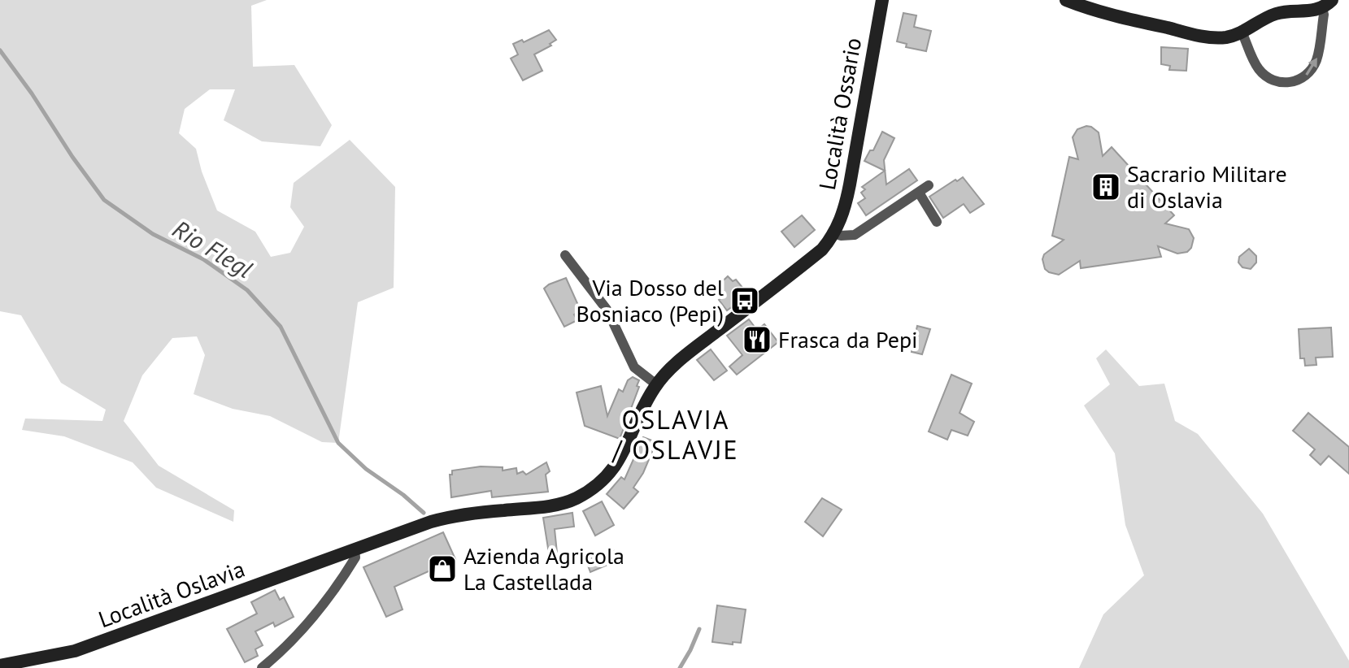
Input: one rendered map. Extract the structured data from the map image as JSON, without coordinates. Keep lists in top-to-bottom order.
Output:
{
  "streets": {
    "street": ["Località Ossario", "Località Oslavia"]
  },
  "crossings": [
    ["Località Ossario", "Località Oslavia"]
  ],
  "districts": ["OSLAVIA / OSLAVJE"],
  "water": ["Rio Flegl"],
  "places": {
    "building": ["Sacrario Militare di Oslavia"],
    "bus stop": ["Via Dosso del Bosniaco (Pepi)"],
    "restaurant": ["Frasca da Pepi"],
    "shop": ["Azienda Agricola La Castellada"]
  }
}
